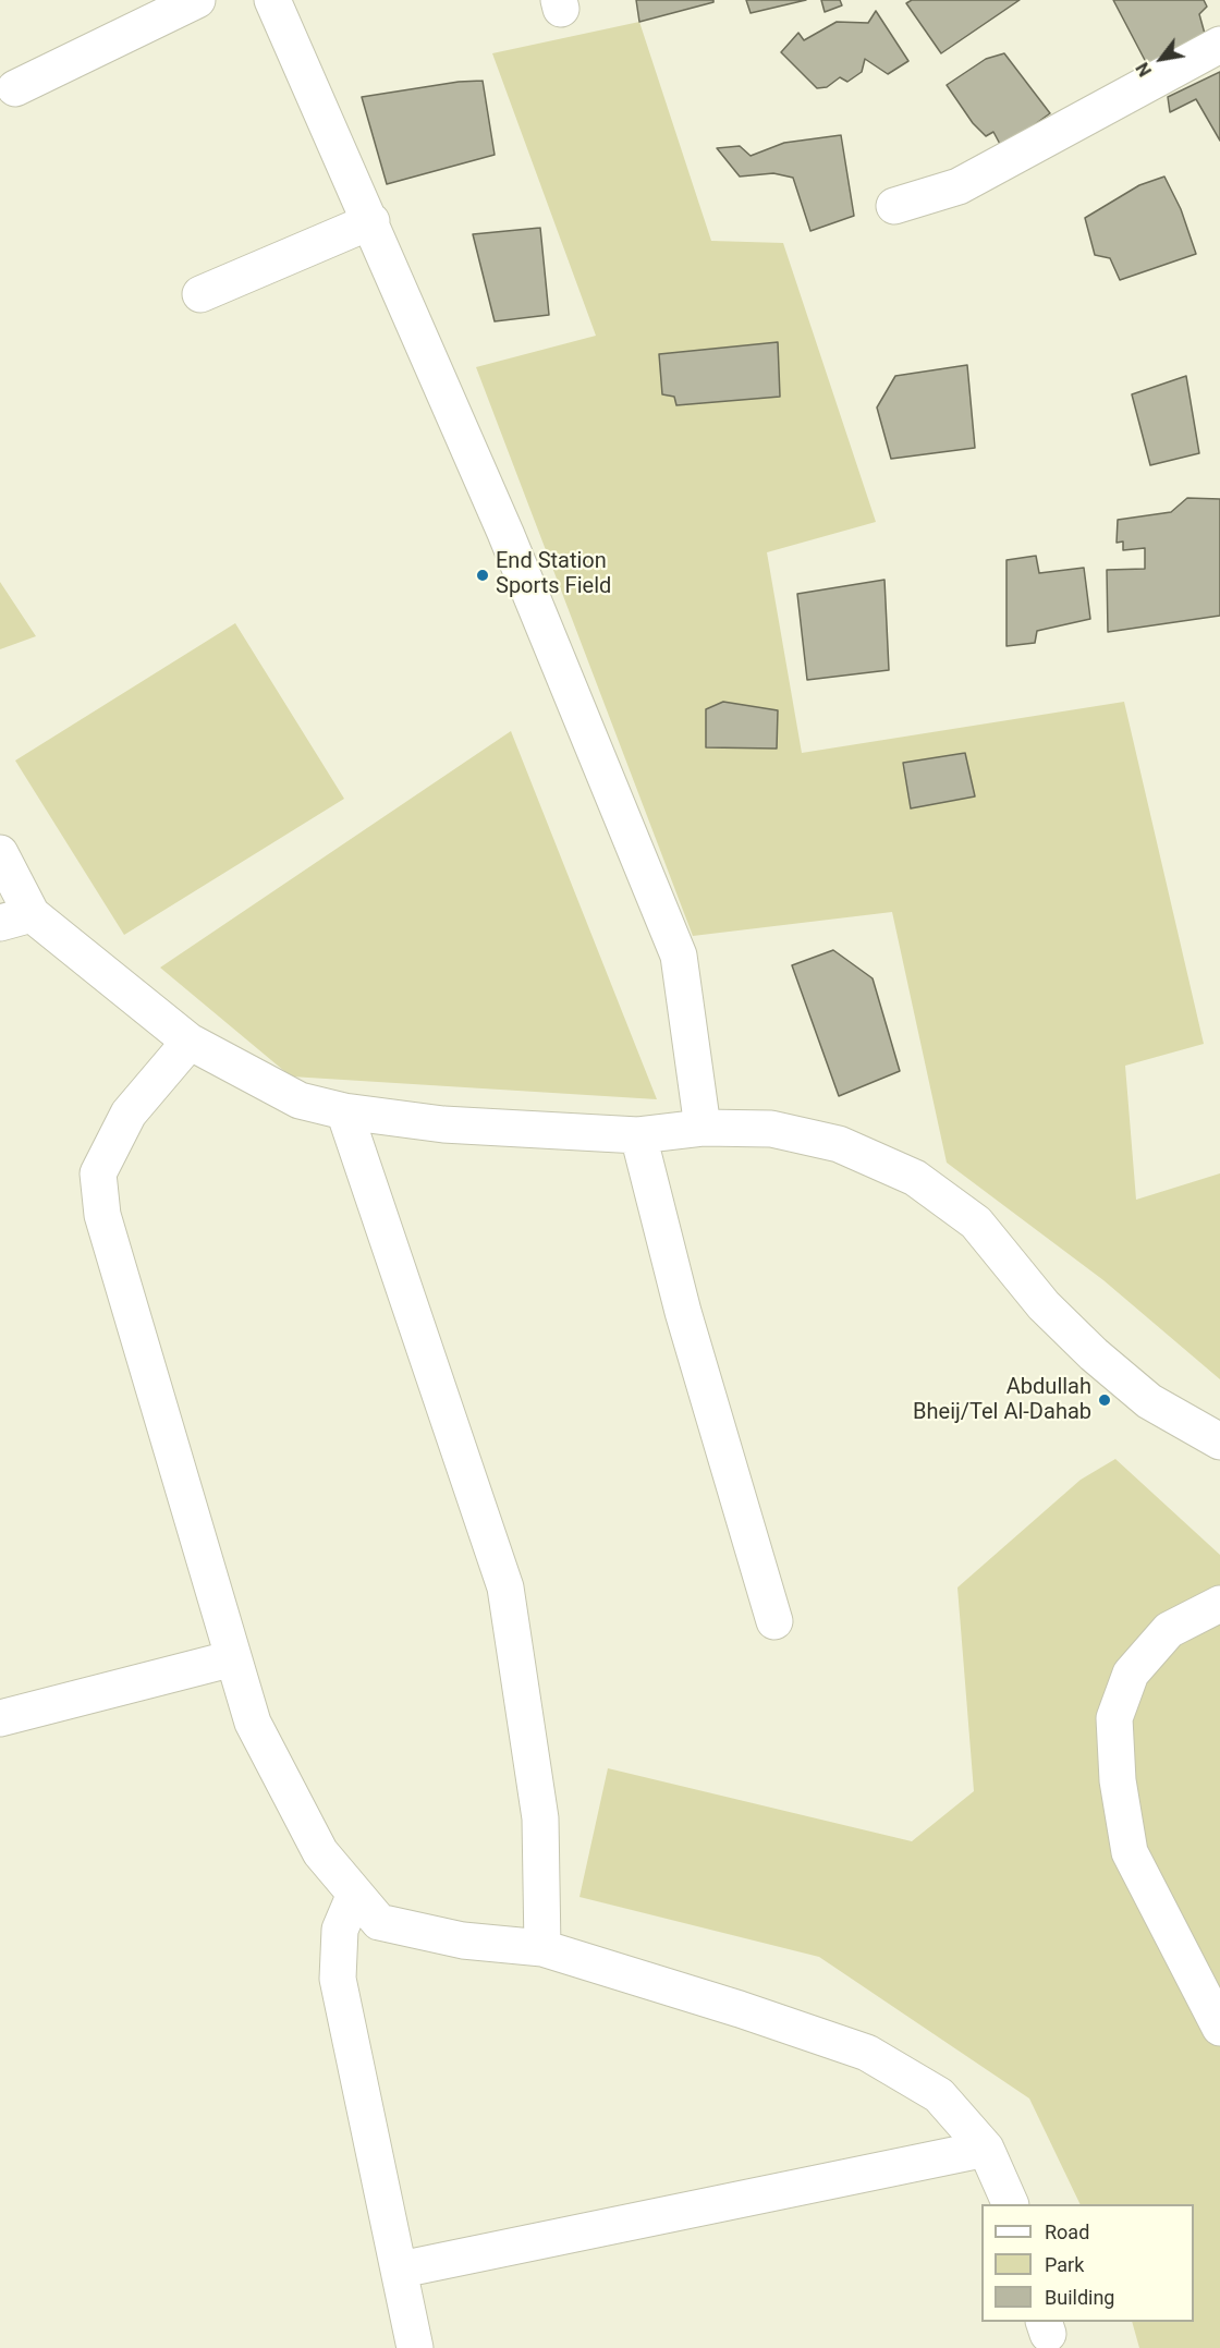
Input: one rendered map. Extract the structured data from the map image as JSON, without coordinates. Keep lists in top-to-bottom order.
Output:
{
  "places": ["End Station Sports Field", "Abdullah Bheij/Tel Al-Dahab"],
  "legend": ["Road", "Park", "Building"],
  "north": "bottom left"
}
